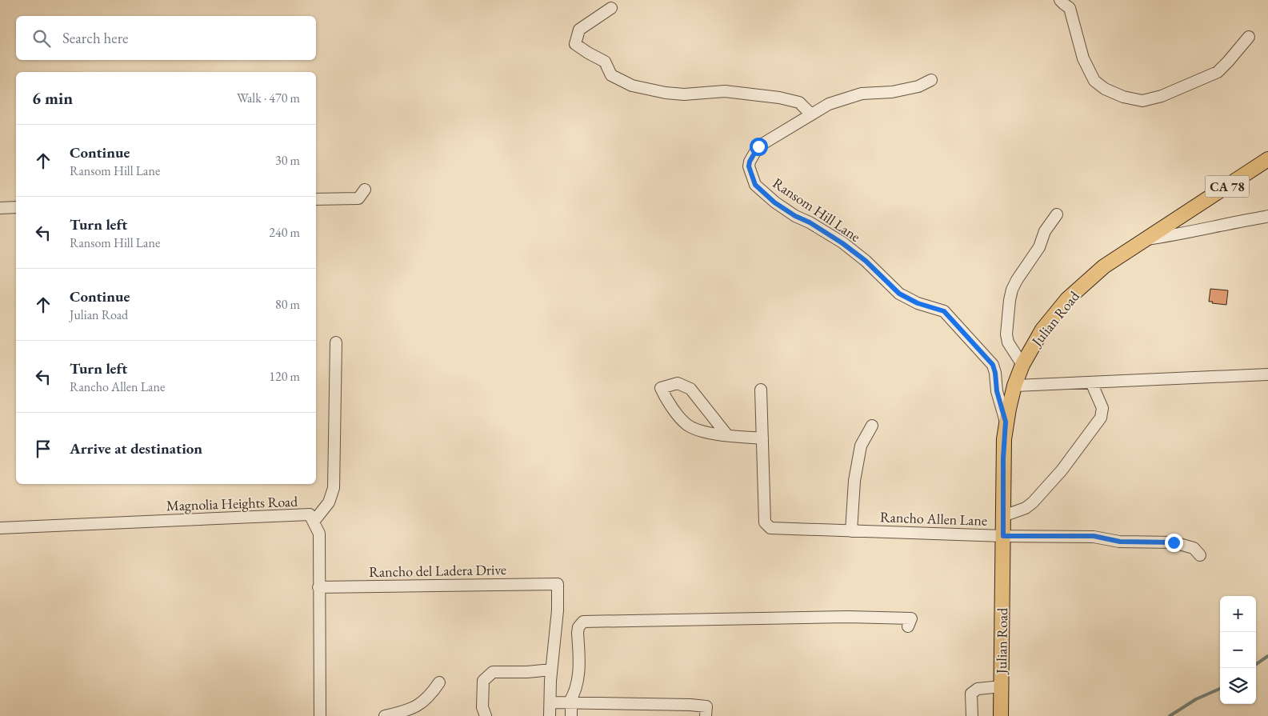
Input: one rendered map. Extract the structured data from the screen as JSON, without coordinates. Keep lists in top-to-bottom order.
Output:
{
  "streets": {
    "main road": ["CA 78", "Julian Road"],
    "street": [
      "Ransom Hill Lane",
      "Magnolia Heights Road",
      "Rancho Allen Lane",
      "Rancho del Ladera Drive"
    ]
  },
  "crossings": [
    ["Ransom Hill Lane", "Julian Road"],
    ["Julian Road", "Rancho Allen Lane"],
    ["Magnolia Heights Road", "Rancho del Ladera Drive"]
  ],
  "page": {
    "search": "Search here",
    "heading": ["6 min", "Walk · 470 m"],
    "list": [
      ["Continue", "Ransom Hill Lane", "30 m"],
      ["Turn left", "Ransom Hill Lane", "240 m"],
      ["Continue", "Julian Road", "80 m"],
      ["Turn left", "Rancho Allen Lane", "120 m"],
      "Arrive at destination"
    ],
    "map_buttons": ["+", "−"]
  }
}
